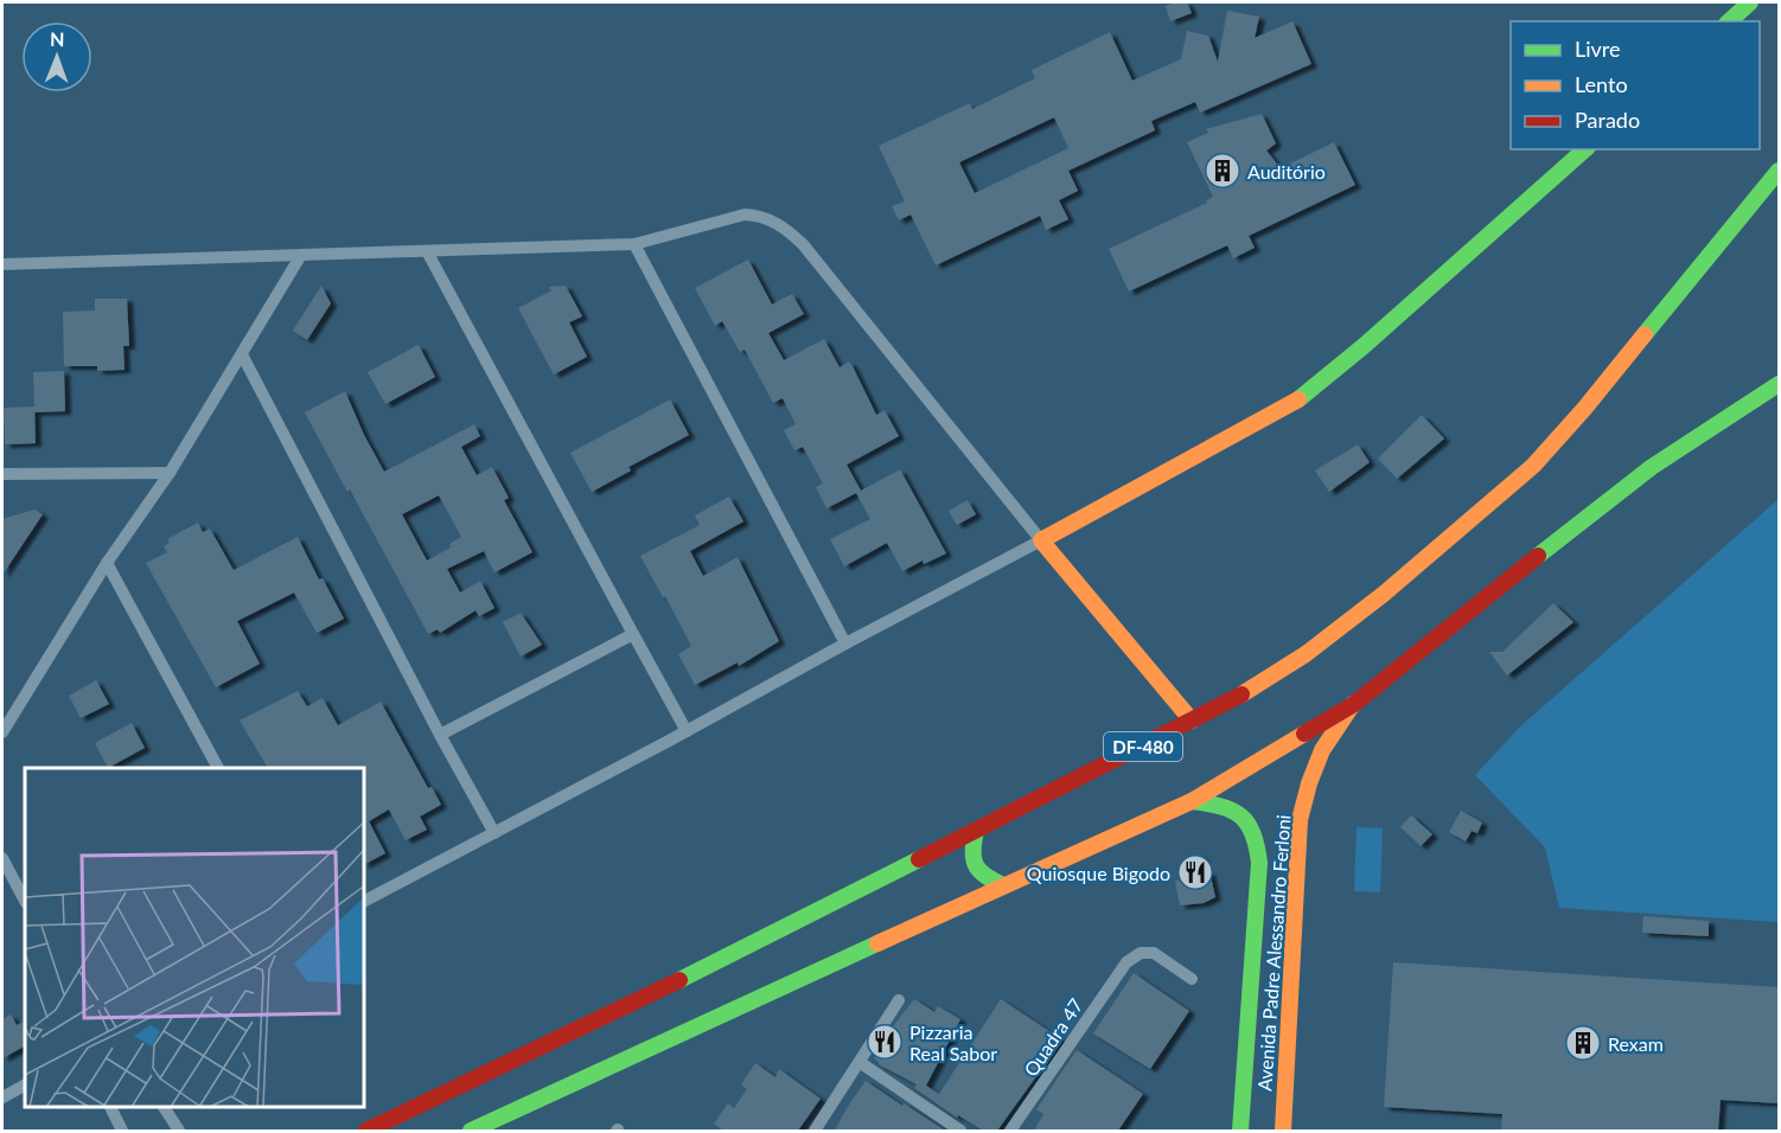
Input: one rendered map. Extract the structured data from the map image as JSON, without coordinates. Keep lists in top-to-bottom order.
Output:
{
  "streets": {
    "main road": ["DF-480", "Avenida Padre Alessandro Ferloni"],
    "street": ["Quadra 47"]
  },
  "places": {
    "building": ["Auditório", "Rexam"],
    "restaurant": ["Quiosque Bigodo", "Pizzaria Real Sabor"]
  },
  "legend": ["Livre", "Lento", "Parado"],
  "north": "top"
}
